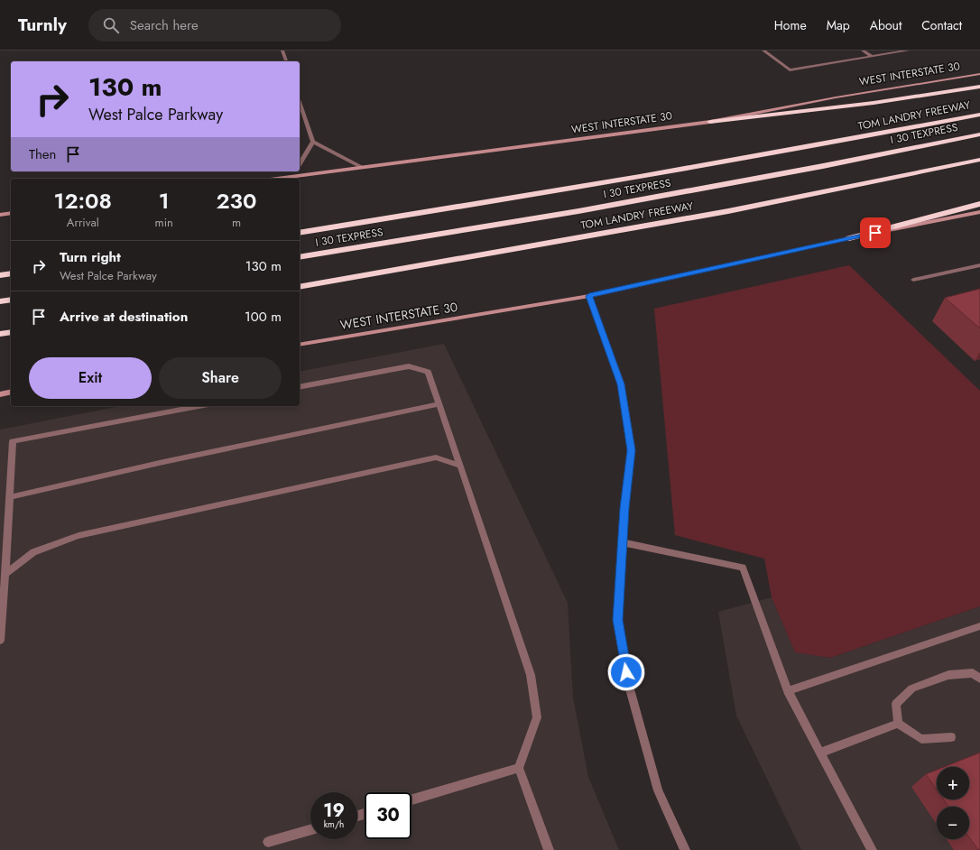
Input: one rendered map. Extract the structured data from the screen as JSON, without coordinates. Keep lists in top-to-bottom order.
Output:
{
  "streets": {
    "highway": ["TOM LANDRY FREEWAY", "I 30 TEXPRESS"],
    "main road": ["WEST INTERSTATE 30"]
  },
  "page": {
    "header": "Turnly",
    "search": "Search here",
    "nav": [
      "Home",
      "Map",
      "About",
      "Contact"
    ],
    "turn": ["130 m", "West Palce Parkway"],
    "then": "Then",
    "eta": [
      "12:08",
      "Arrival",
      "1",
      "min",
      "230",
      "m"
    ],
    "list": [
      {
        "name": "Turn right",
        "note": "West Palce Parkway",
        "value": "130 m"
      },
      {
        "name": "Arrive at destination",
        "value": "100 m"
      }
    ],
    "buttons": ["Exit", "Share"],
    "map_buttons": ["+", "−"],
    "speed": "19 km/h",
    "limit": "30"
  }
}
